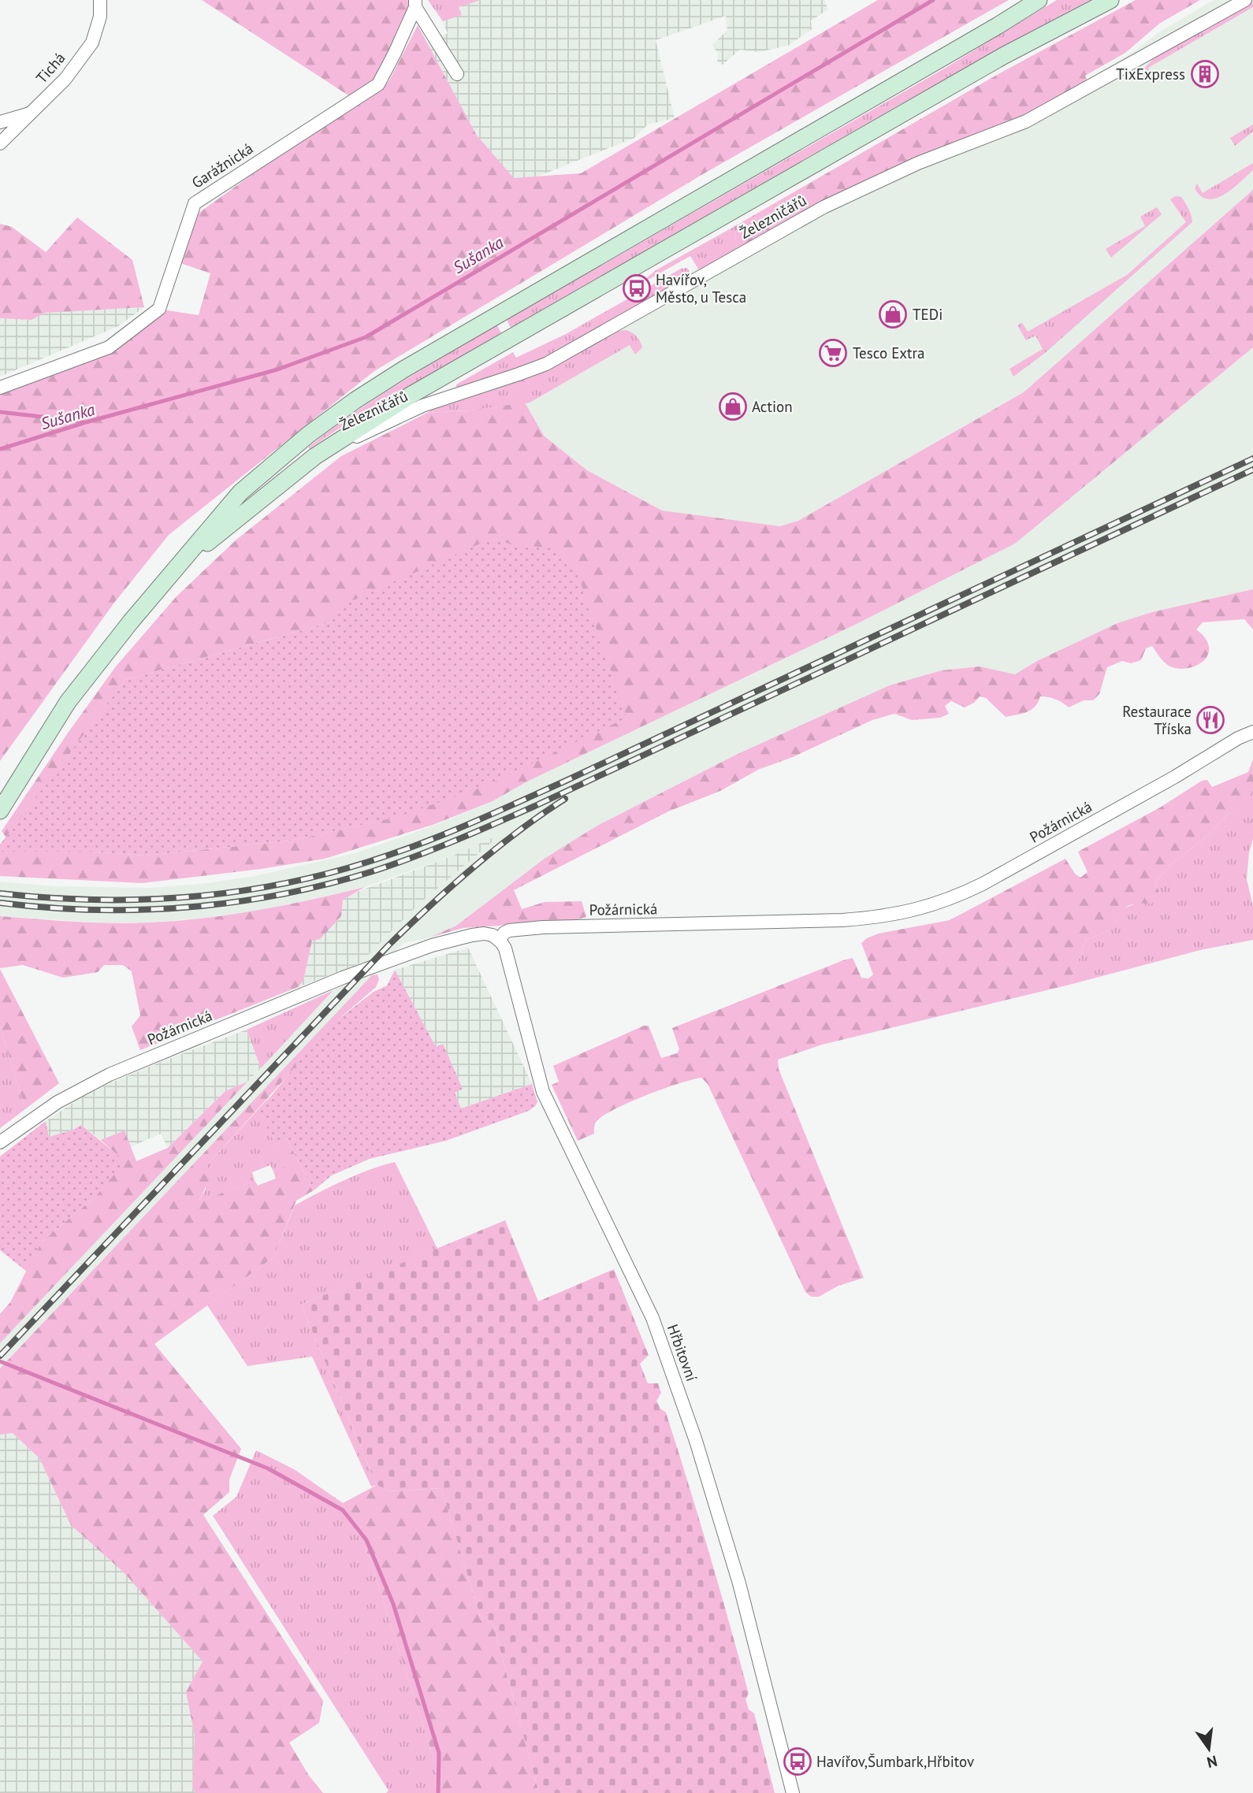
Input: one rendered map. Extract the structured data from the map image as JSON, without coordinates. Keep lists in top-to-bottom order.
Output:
{
  "streets": {
    "street": [
      "Tichá",
      "Garážnická",
      "Železničářů",
      "Požárnická",
      "Hřbitovní"
    ]
  },
  "crossings": [
    ["Požárnická", "Hřbitovní"]
  ],
  "water": ["Sušanka"],
  "places": {
    "building": ["TixExpress"],
    "bus stop": ["Havířov, Město, u Tesca", "Havířov,Šumbark,Hřbitov"],
    "shop": ["TEDi", "Action"],
    "supermarket": ["Tesco Extra"],
    "restaurant": ["Restaurace Tříska"]
  },
  "north": "bottom"
}
